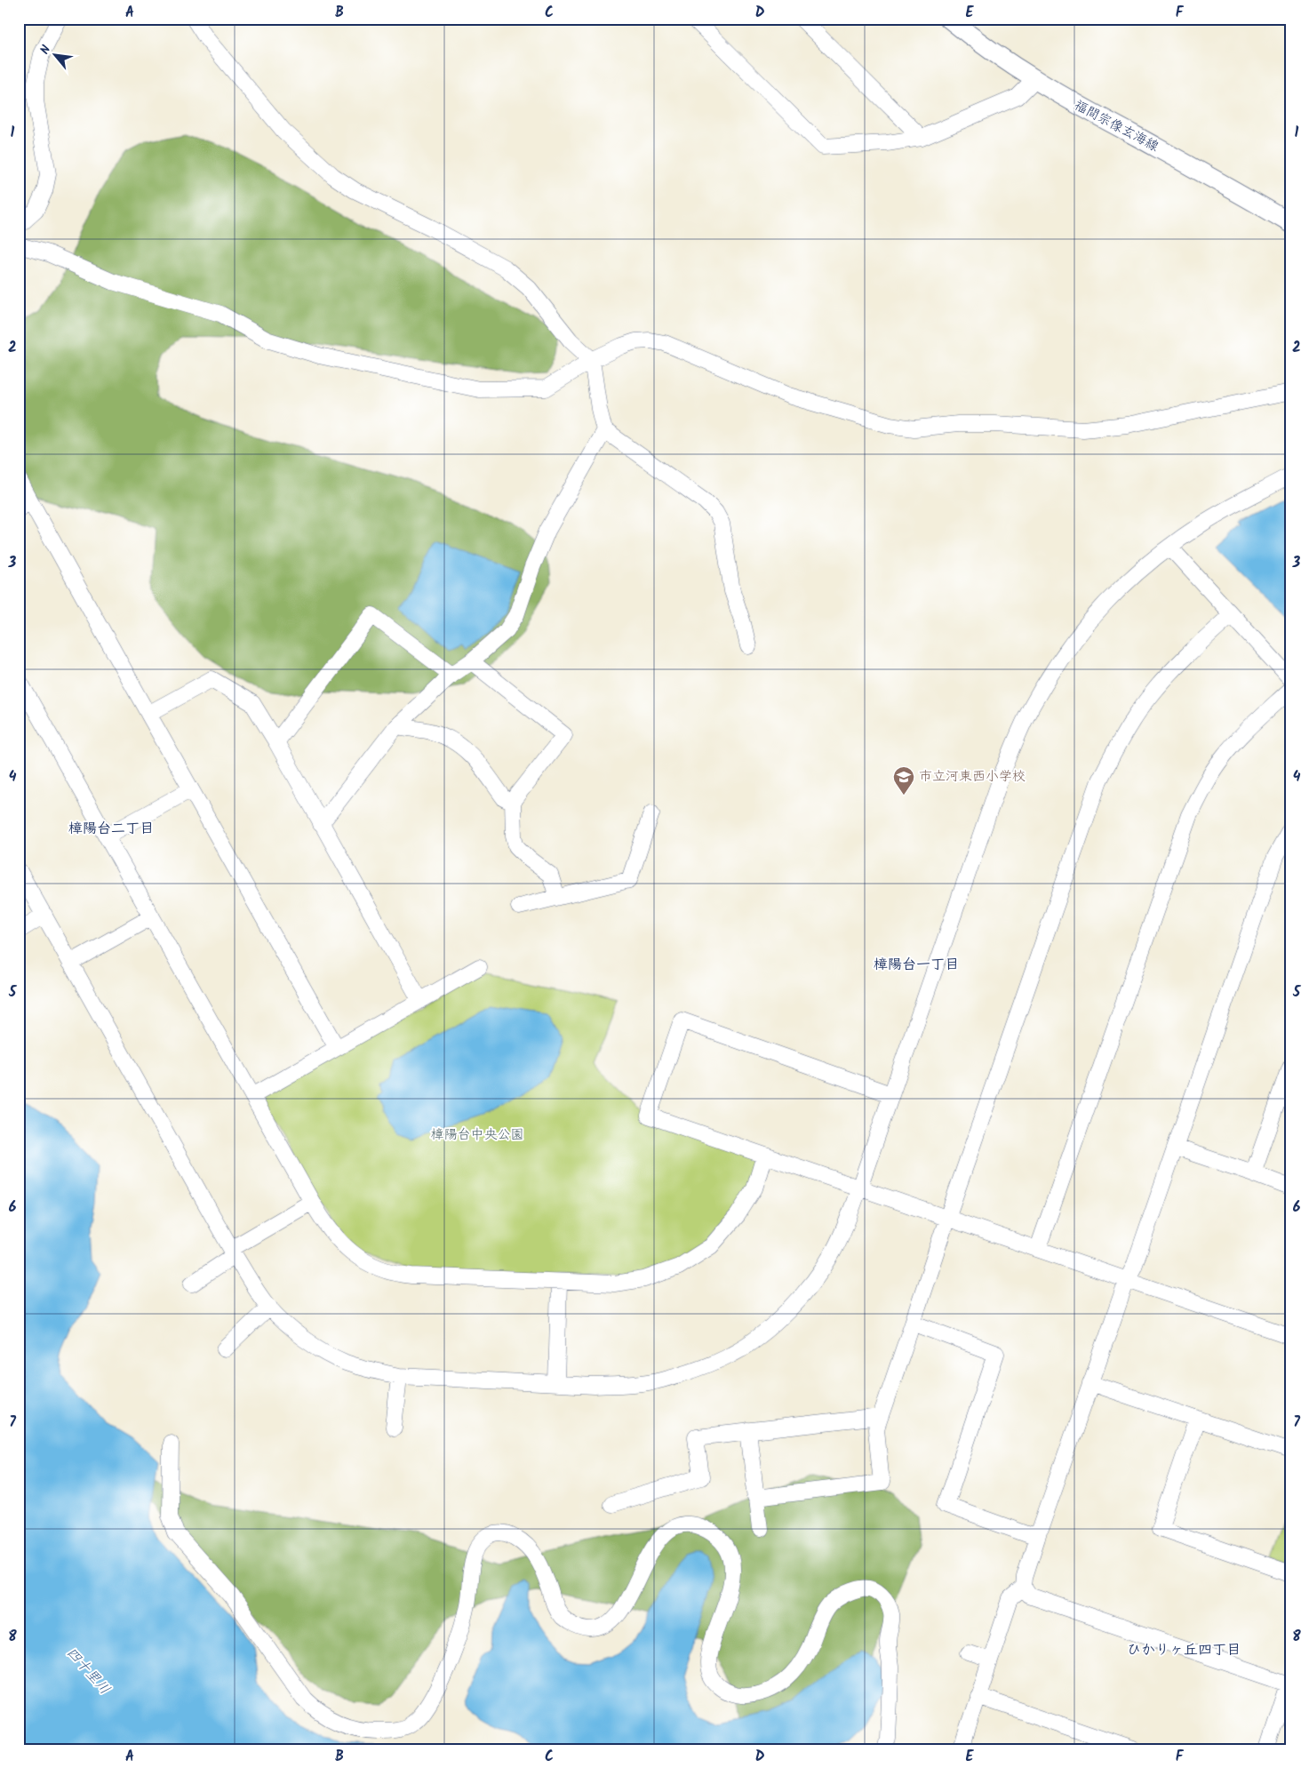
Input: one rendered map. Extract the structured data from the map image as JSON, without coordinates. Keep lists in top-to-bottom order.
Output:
{
  "streets": {
    "main road": ["福間宗像玄海線"]
  },
  "districts": ["樟陽台二丁目", "樟陽台一丁目", "ひかりヶ丘四丁目"],
  "water": ["四十里川"],
  "parks": ["樟陽台中央公園"],
  "places": {
    "school or university": ["市立河東西小学校"]
  },
  "north": "top left",
  "grid": {
    "columns": [
      "A",
      "B",
      "C",
      "D",
      "E",
      "F"
    ],
    "rows": [
      "1",
      "2",
      "3",
      "4",
      "5",
      "6",
      "7",
      "8"
    ]
  }
}
